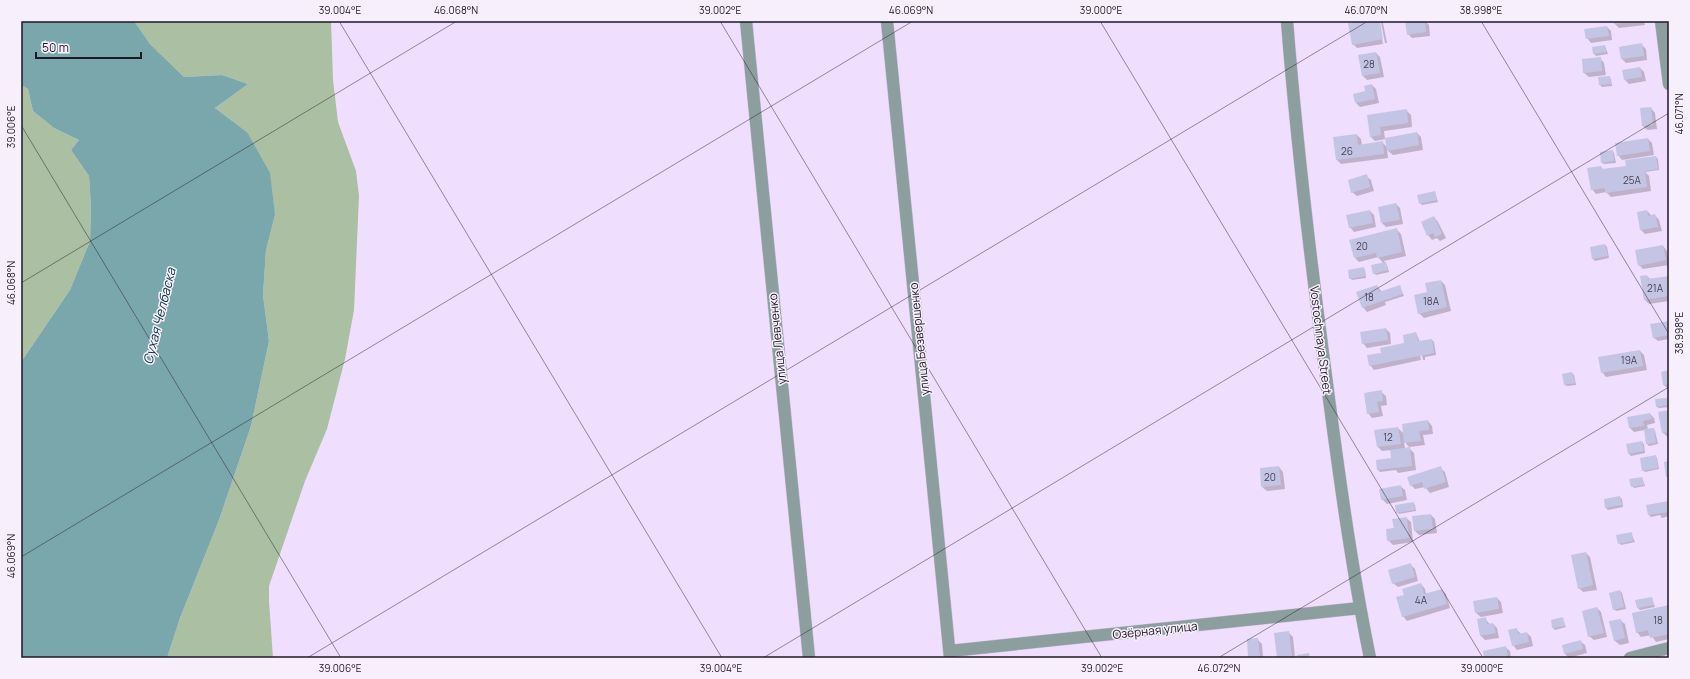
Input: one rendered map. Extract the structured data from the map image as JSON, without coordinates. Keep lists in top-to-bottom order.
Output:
{
  "streets": {
    "street": [
      "улица Левченко",
      "улица Безвершенко",
      "Vostochnaya Street",
      "Озёрная улица"
    ]
  },
  "crossings": [
    ["улица Безвершенко", "Озёрная улица"],
    ["Vostochnaya Street", "Озёрная улица"]
  ],
  "water": ["Сухая Челбаска"],
  "house_numbers": [
    "28",
    "26",
    "25А",
    "20",
    "21А",
    "18",
    "18А",
    "19А",
    "12",
    "20",
    "4А",
    "18"
  ],
  "scale_bar": "50 m",
  "coordinates": [
    "39.004°E",
    "46.068°N",
    "39.002°E",
    "46.069°N",
    "39.000°E",
    "46.070°N",
    "38.998°E",
    "46.071°N",
    "39.006°E",
    "46.072°N"
  ]
}
